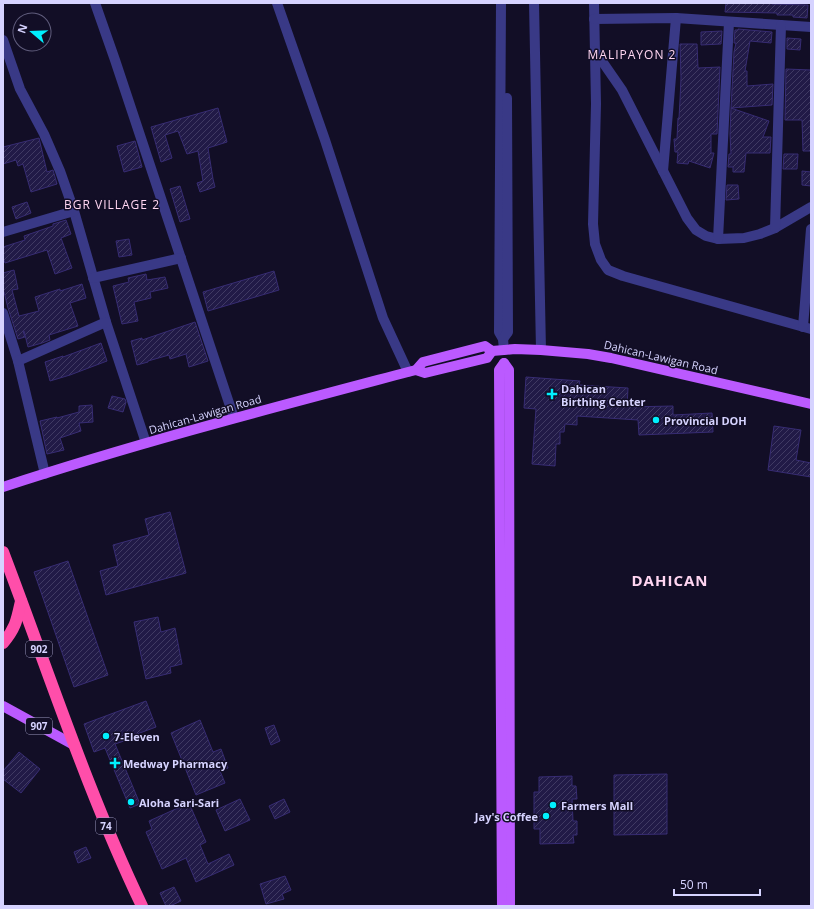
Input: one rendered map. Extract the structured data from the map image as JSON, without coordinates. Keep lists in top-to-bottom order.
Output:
{
  "streets": {
    "highway": ["902", "74"],
    "main road": ["Dahican-Lawigan Road", "907"]
  },
  "crossings": [
    ["902", "907"],
    ["902", "74"],
    ["907", "74"]
  ],
  "districts": ["MALIPAYON 2", "BGR VILLAGE 2", "DAHICAN"],
  "places": {
    "health": ["Dahican Birthing Center", "Medway Pharmacy"],
    "other": [
      "Provincial DOH",
      "7-Eleven",
      "Aloha Sari-Sari",
      "Farmers Mall",
      "Jay's Coffee"
    ]
  },
  "scale_bar": "50 m",
  "north": "left"
}
